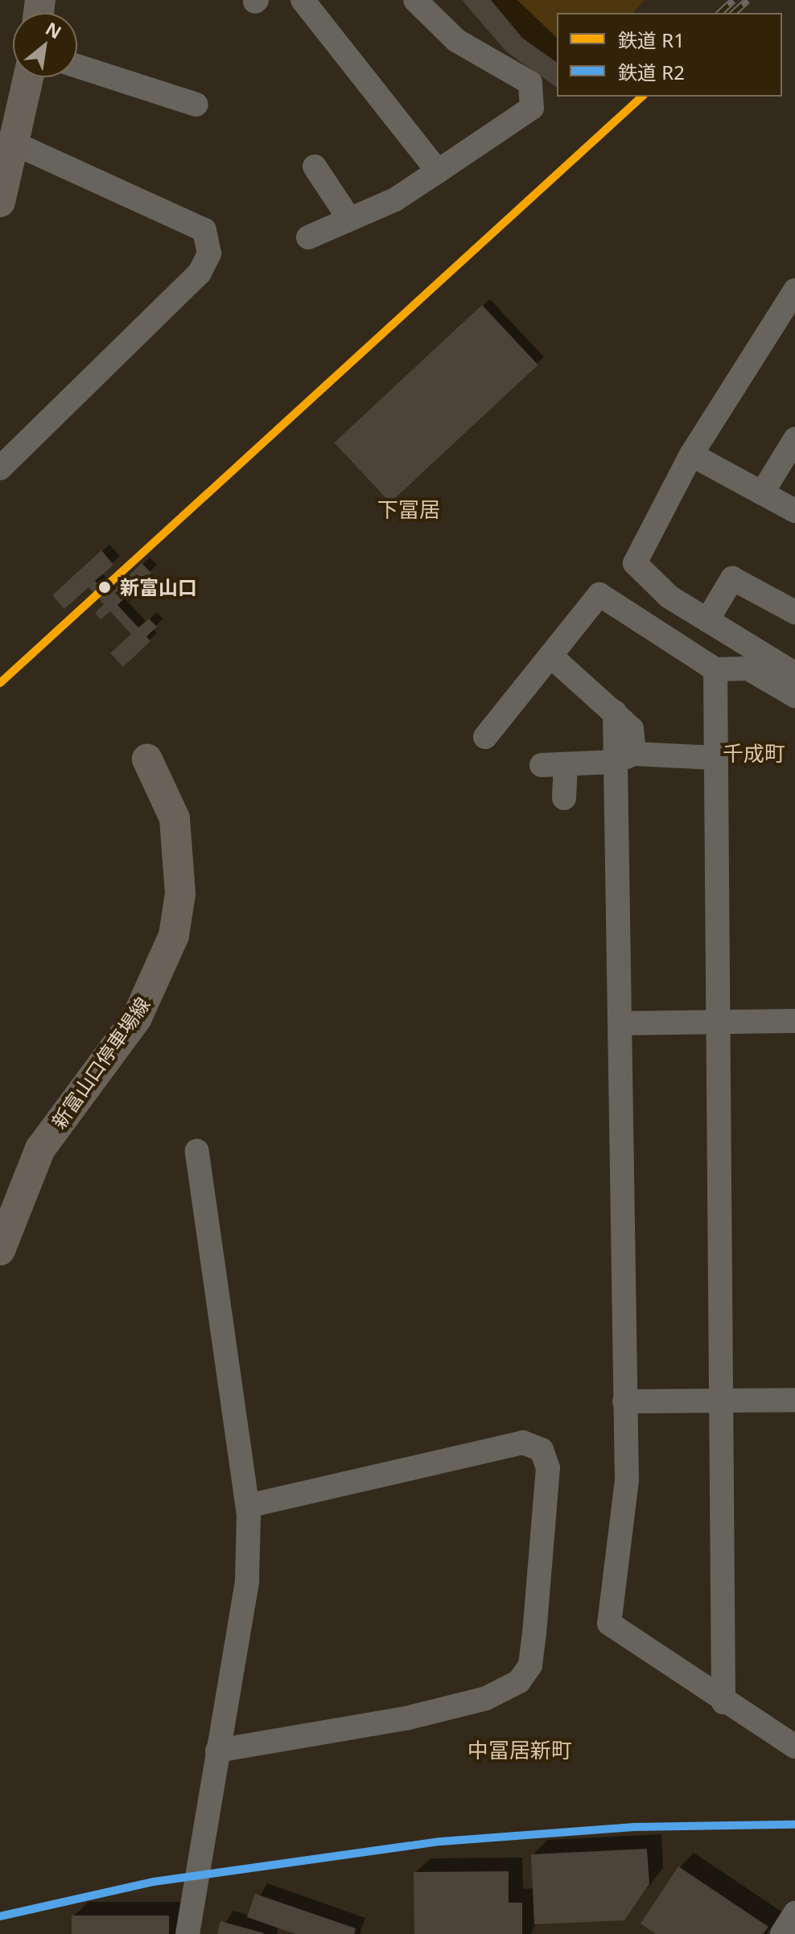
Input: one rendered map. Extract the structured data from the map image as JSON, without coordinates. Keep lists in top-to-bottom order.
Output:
{
  "streets": {
    "main road": ["新富山口停車場線"]
  },
  "districts": ["下冨居", "千成町", "中冨居新町"],
  "places": ["新富山口"],
  "lines": ["rail line R1", "rail line R2"],
  "legend": ["鉄道 R1", "鉄道 R2"],
  "north": "top right"
}
